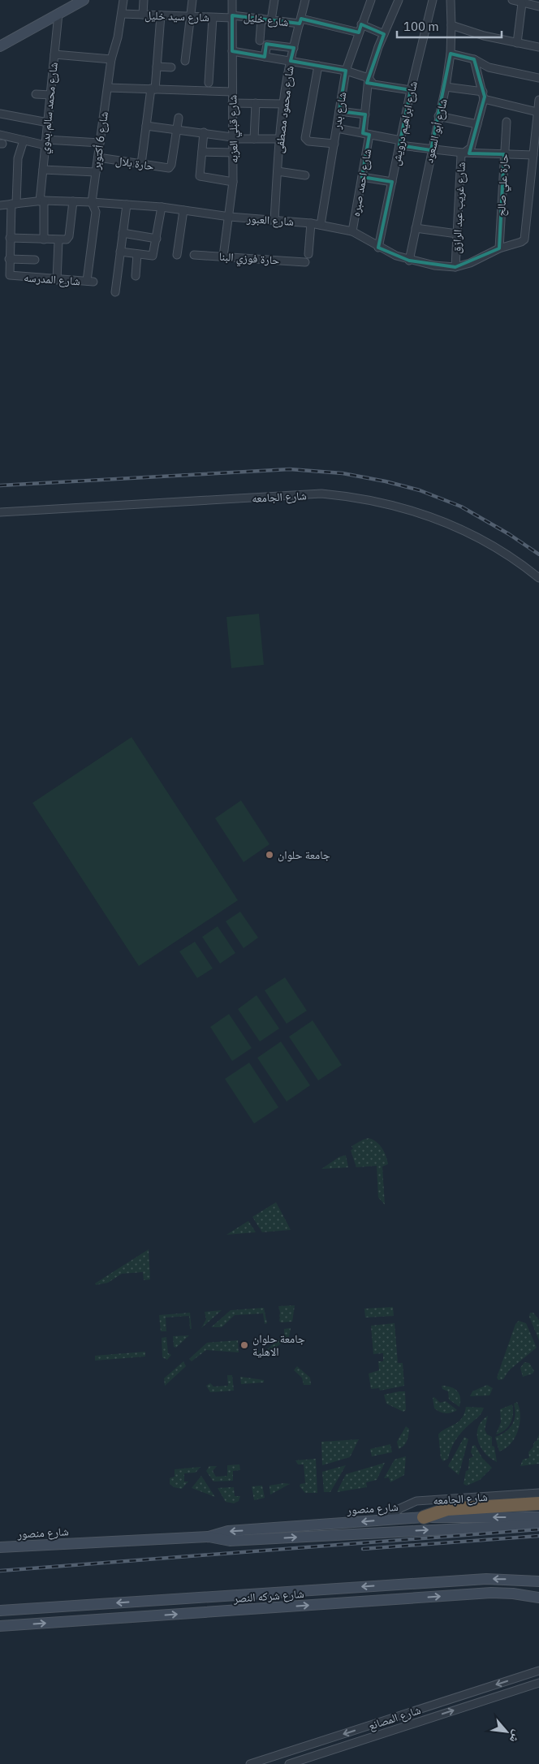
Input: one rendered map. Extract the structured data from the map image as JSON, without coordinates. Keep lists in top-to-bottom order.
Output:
{
  "streets": {
    "street": [
      "شارع سيد خليل",
      "شارع خليل",
      "شارع محمد سالم بدوي",
      "شارع محمود مصطفى",
      "شارع بدر",
      "شارع ابراهيم درويش",
      "شارع قبلي العزبه",
      "شارع أبو السعود",
      "شارع 6 أكتوبر",
      "حارة بلال",
      "شارع احمد صبره",
      "حارة علي صالح",
      "شارع غريب عبد الرازق",
      "شارع العبور",
      "حارة فوزي البنا",
      "شارع المدرسه",
      "شارع الجامعه",
      "شارع منصور",
      "شارع شركه النصر",
      "شارع المصانع"
    ]
  },
  "crossings": [
    ["شارع سيد خليل", "شارع خليل"],
    ["شارع سيد خليل", "شارع قبلي العزبه"],
    ["شارع سيد خليل", "شارع 6 أكتوبر"],
    ["شارع خليل", "شارع محمود مصطفى"],
    ["شارع خليل", "شارع بدر"],
    ["شارع خليل", "شارع قبلي العزبه"],
    ["شارع محمد سالم بدوي", "شارع العبور"],
    ["شارع محمود مصطفى", "شارع العبور"],
    ["شارع بدر", "شارع العبور"],
    ["شارع ابراهيم درويش", "شارع العبور"],
    ["شارع قبلي العزبه", "شارع العبور"],
    ["شارع قبلي العزبه", "حارة فوزي البنا"],
    ["شارع أبو السعود", "شارع العبور"],
    ["شارع 6 أكتوبر", "حارة بلال"],
    ["شارع 6 أكتوبر", "شارع العبور"],
    ["شارع 6 أكتوبر", "شارع المدرسه"],
    ["شارع احمد صبره", "شارع العبور"],
    ["حارة علي صالح", "شارع العبور"],
    ["شارع غريب عبد الرازق", "شارع العبور"],
    ["شارع العبور", "شارع المدرسه"],
    ["شارع الجامعه", "شارع منصور"]
  ],
  "places": ["جامعة حلوان", "جامعة حلوان الاهلية"],
  "scale_bar": "100 m",
  "north": "bottom right"
}
